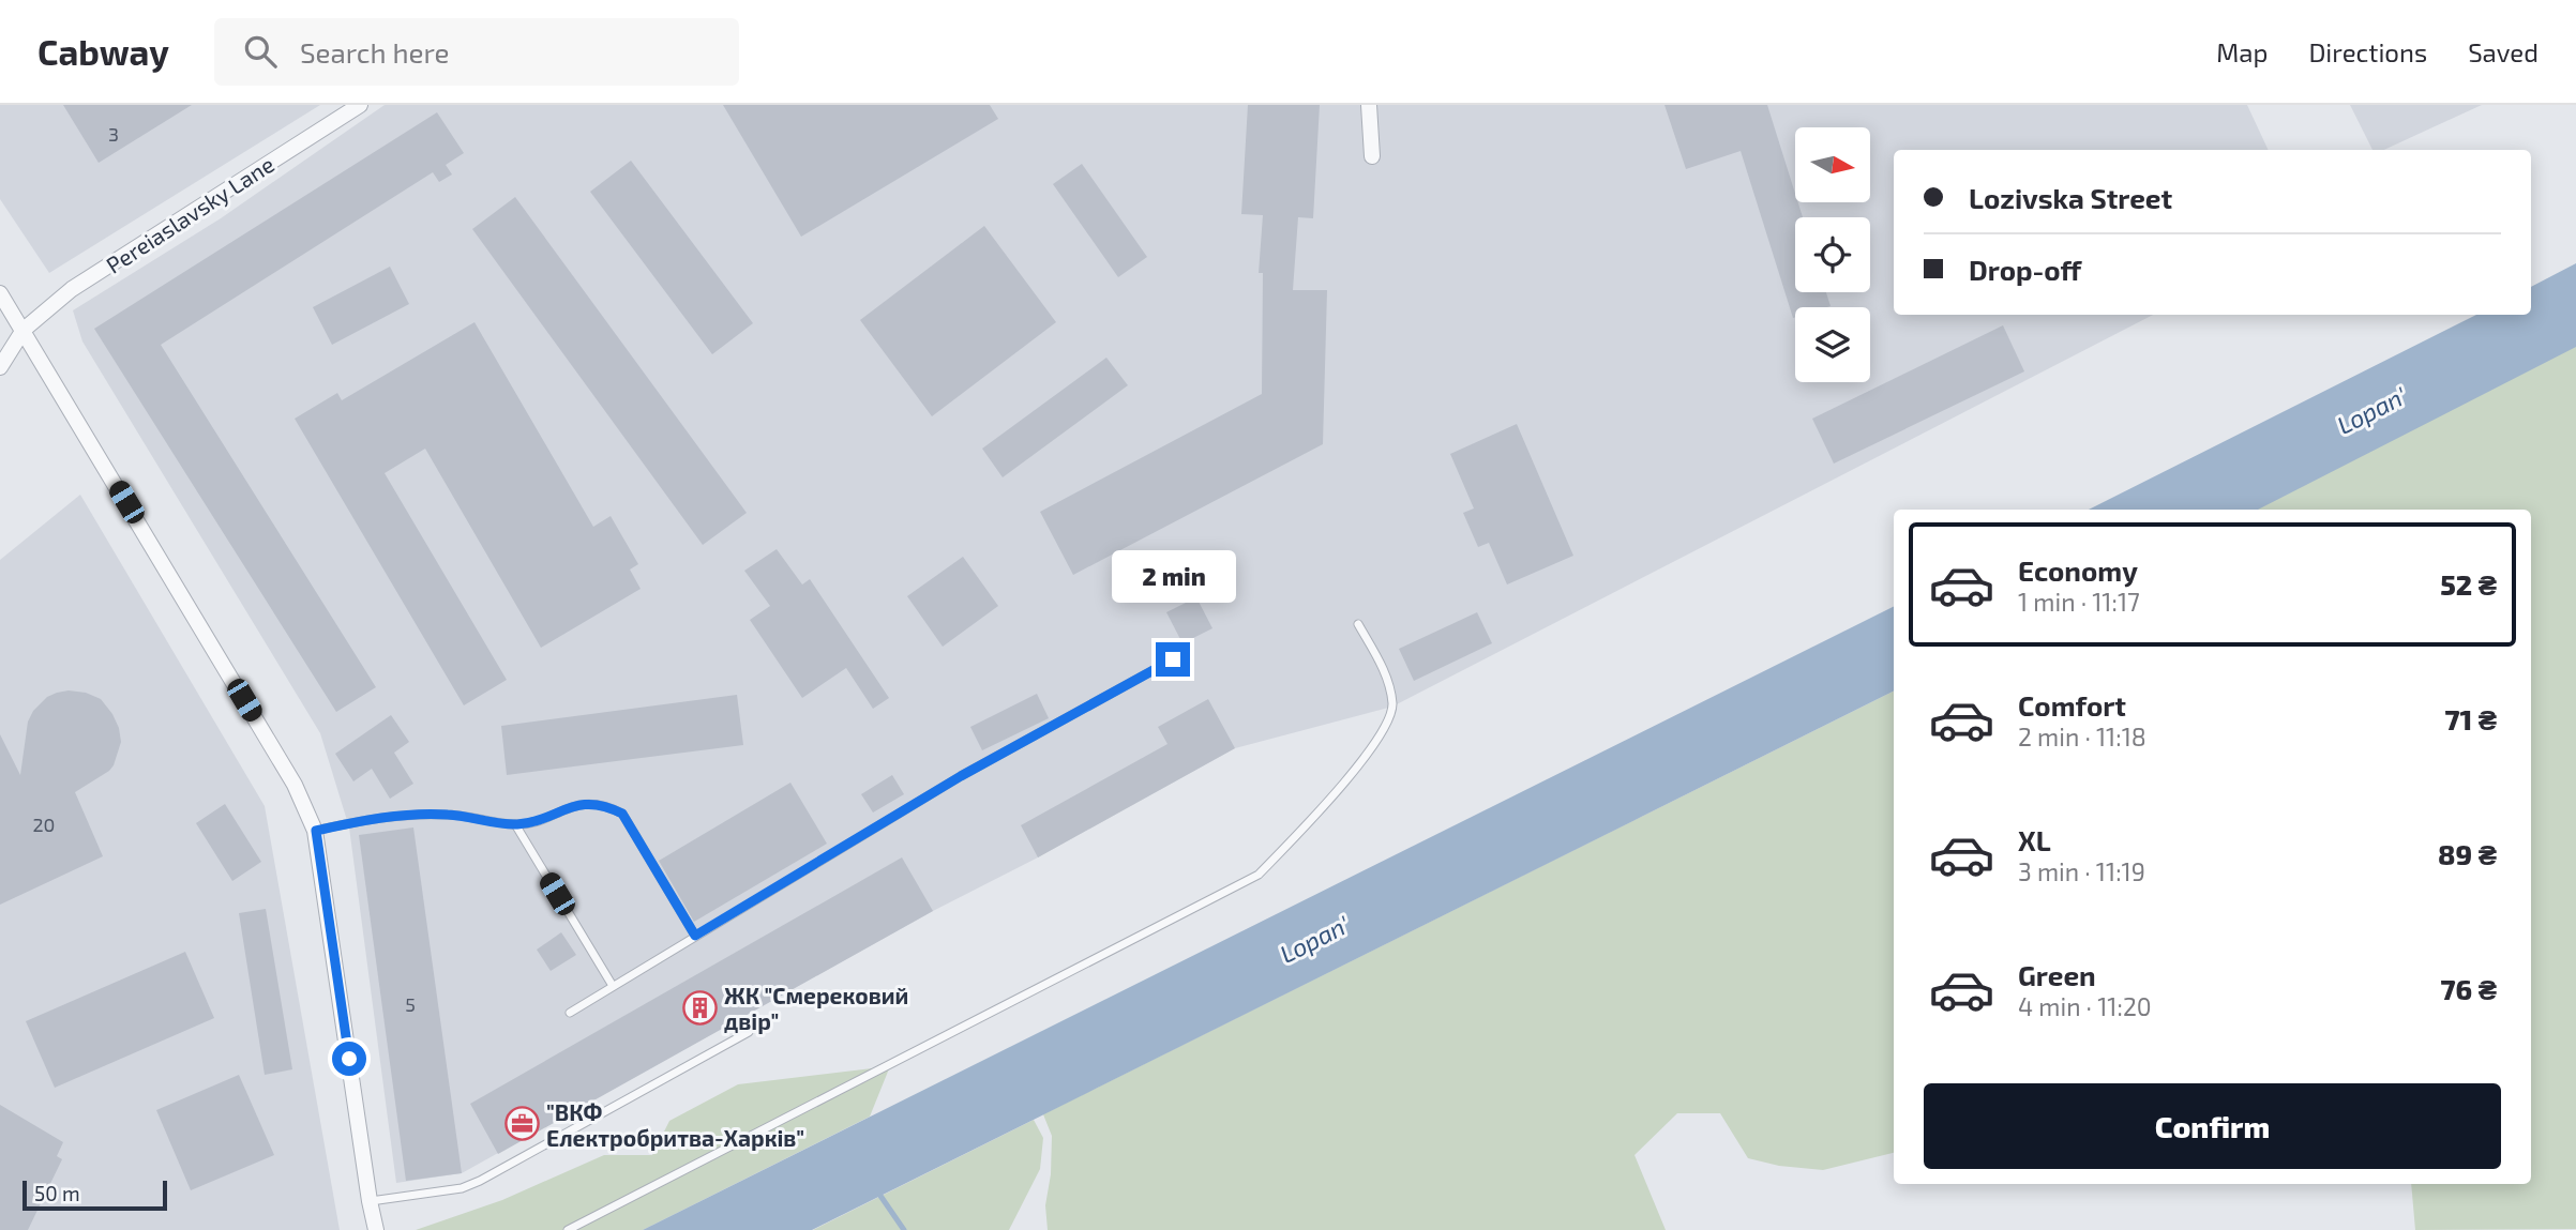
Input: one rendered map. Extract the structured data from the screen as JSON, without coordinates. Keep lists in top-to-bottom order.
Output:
{
  "streets": {
    "street": ["Pereiaslavsky Lane"]
  },
  "water": ["Lopan'"],
  "places": {
    "building": ["ЖК \"Смерековий двір\""],
    "office": ["\"ВКФ Електробритва-Харків\""]
  },
  "house_numbers": ["3", "20", "5"],
  "scale_bar": "50 m",
  "north": "right",
  "page": {
    "header": "Cabway",
    "search": "Search here",
    "nav": ["Map", "Directions", "Saved"],
    "banner": ["Lozivska Street", "Drop-off"],
    "list": [
      {
        "name": "Economy",
        "note": "1 min · 11:17",
        "value": "52 ₴"
      },
      {
        "name": "Comfort",
        "note": "2 min · 11:18",
        "value": "71 ₴"
      },
      {
        "name": "XL",
        "note": "3 min · 11:19",
        "value": "89 ₴"
      },
      {
        "name": "Green",
        "note": "4 min · 11:20",
        "value": "76 ₴"
      }
    ],
    "bubble": "2 min",
    "buttons": "Confirm",
    "scale": "50 m"
  }
}
